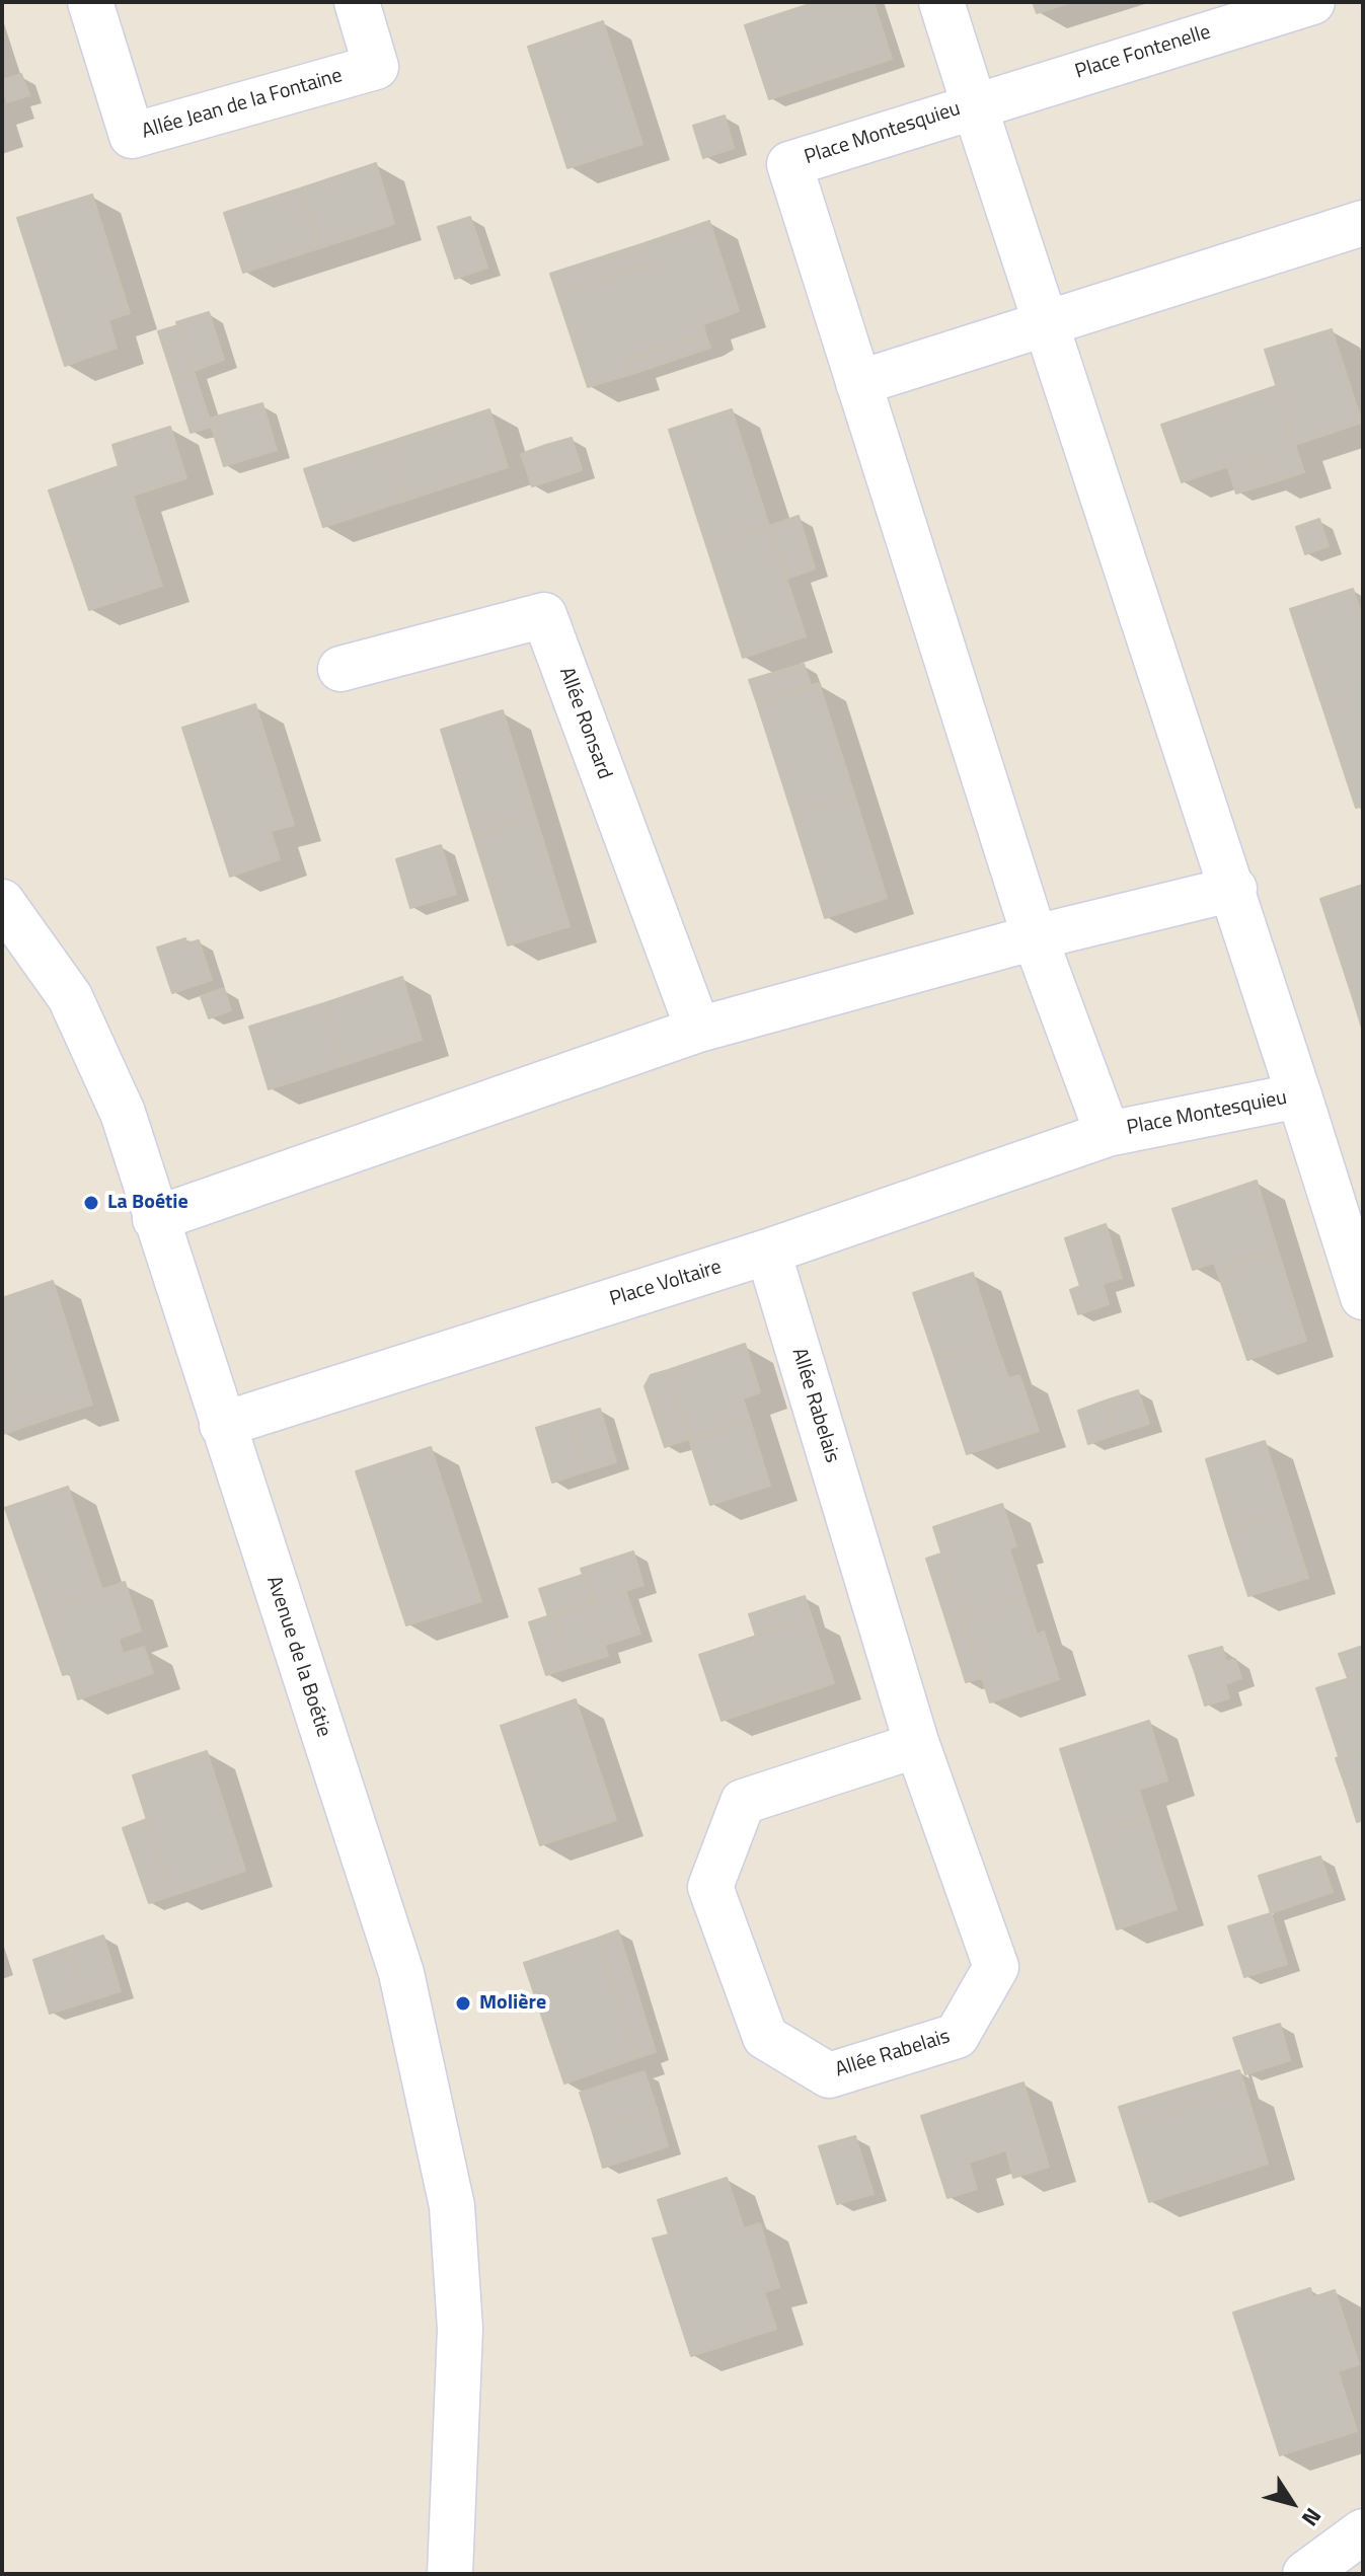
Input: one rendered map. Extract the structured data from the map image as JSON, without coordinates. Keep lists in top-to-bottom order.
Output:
{
  "streets": {
    "street": [
      "Place Fontenelle",
      "Allée Jean de la Fontaine",
      "Place Montesquieu",
      "Allée Ronsard",
      "Place Voltaire",
      "Allée Rabelais",
      "Avenue de la Boétie"
    ]
  },
  "crossings": [
    ["Place Fontenelle", "Place Montesquieu"],
    ["Place Montesquieu", "Place Voltaire"],
    ["Place Voltaire", "Allée Rabelais"],
    ["Place Voltaire", "Avenue de la Boétie"]
  ],
  "places": ["La Boétie", "Molière"],
  "north": "bottom right"
}
